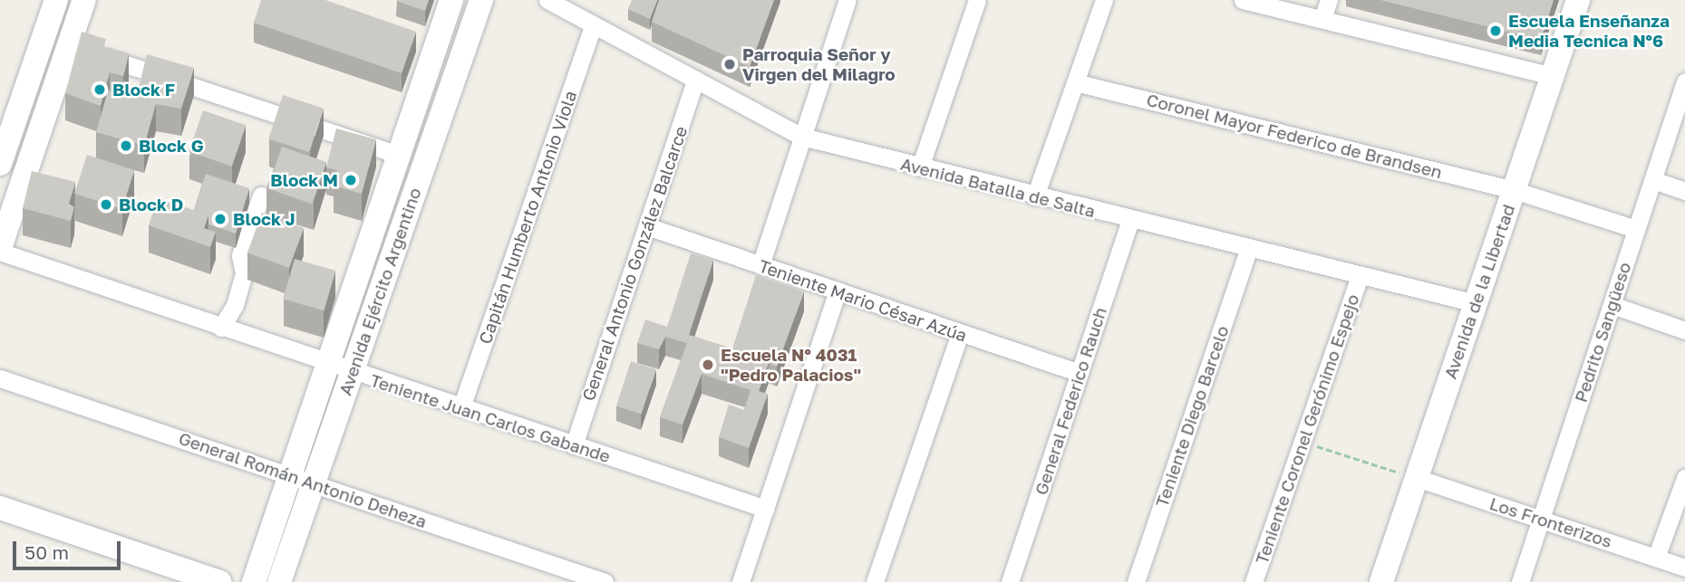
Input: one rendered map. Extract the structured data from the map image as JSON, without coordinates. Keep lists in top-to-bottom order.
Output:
{
  "streets": {
    "street": [
      "Coronel Mayor Federico de Brandsen",
      "Avenida Batalla de Salta",
      "Capitán Humberto Antonio Viola",
      "General Antonio González Balcarce",
      "Avenida Ejército Argentino",
      "Avenida de la Libertad",
      "Teniente Mario César Azúa",
      "Pedrito Sangüeso",
      "General Federico Rauch",
      "Teniente Diego Barcelo",
      "Teniente Juan Carlos Gabande",
      "Teniente Coronel Gerónimo Espejo",
      "General Román Antonio Deheza",
      "Los Fronterizos"
    ]
  },
  "crossings": [
    ["Coronel Mayor Federico de Brandsen", "Avenida de la Libertad"],
    ["Coronel Mayor Federico de Brandsen", "Pedrito Sangüeso"],
    ["Avenida Batalla de Salta", "Capitán Humberto Antonio Viola"],
    ["Avenida Batalla de Salta", "General Antonio González Balcarce"],
    ["Avenida Batalla de Salta", "Avenida de la Libertad"],
    ["Avenida Batalla de Salta", "General Federico Rauch"],
    ["Avenida Batalla de Salta", "Teniente Diego Barcelo"],
    ["Avenida Batalla de Salta", "Teniente Coronel Gerónimo Espejo"],
    ["Capitán Humberto Antonio Viola", "Teniente Juan Carlos Gabande"],
    ["General Antonio González Balcarce", "Teniente Mario César Azúa"],
    ["General Antonio González Balcarce", "Teniente Juan Carlos Gabande"],
    ["Avenida Ejército Argentino", "Teniente Juan Carlos Gabande"],
    ["Avenida Ejército Argentino", "General Román Antonio Deheza"],
    ["Avenida de la Libertad", "Los Fronterizos"],
    ["Teniente Mario César Azúa", "General Federico Rauch"],
    ["Pedrito Sangüeso", "Los Fronterizos"]
  ],
  "places": [
    "Escuela Enseñanza Media Tecnica N°6",
    "Parroquia Señor y Virgen del Milagro",
    "Block F",
    "Block G",
    "Block M",
    "Block D",
    "Block J",
    "Escuela N° 4031 \"Pedro Palacios\""
  ],
  "scale_bar": "50 m"
}
